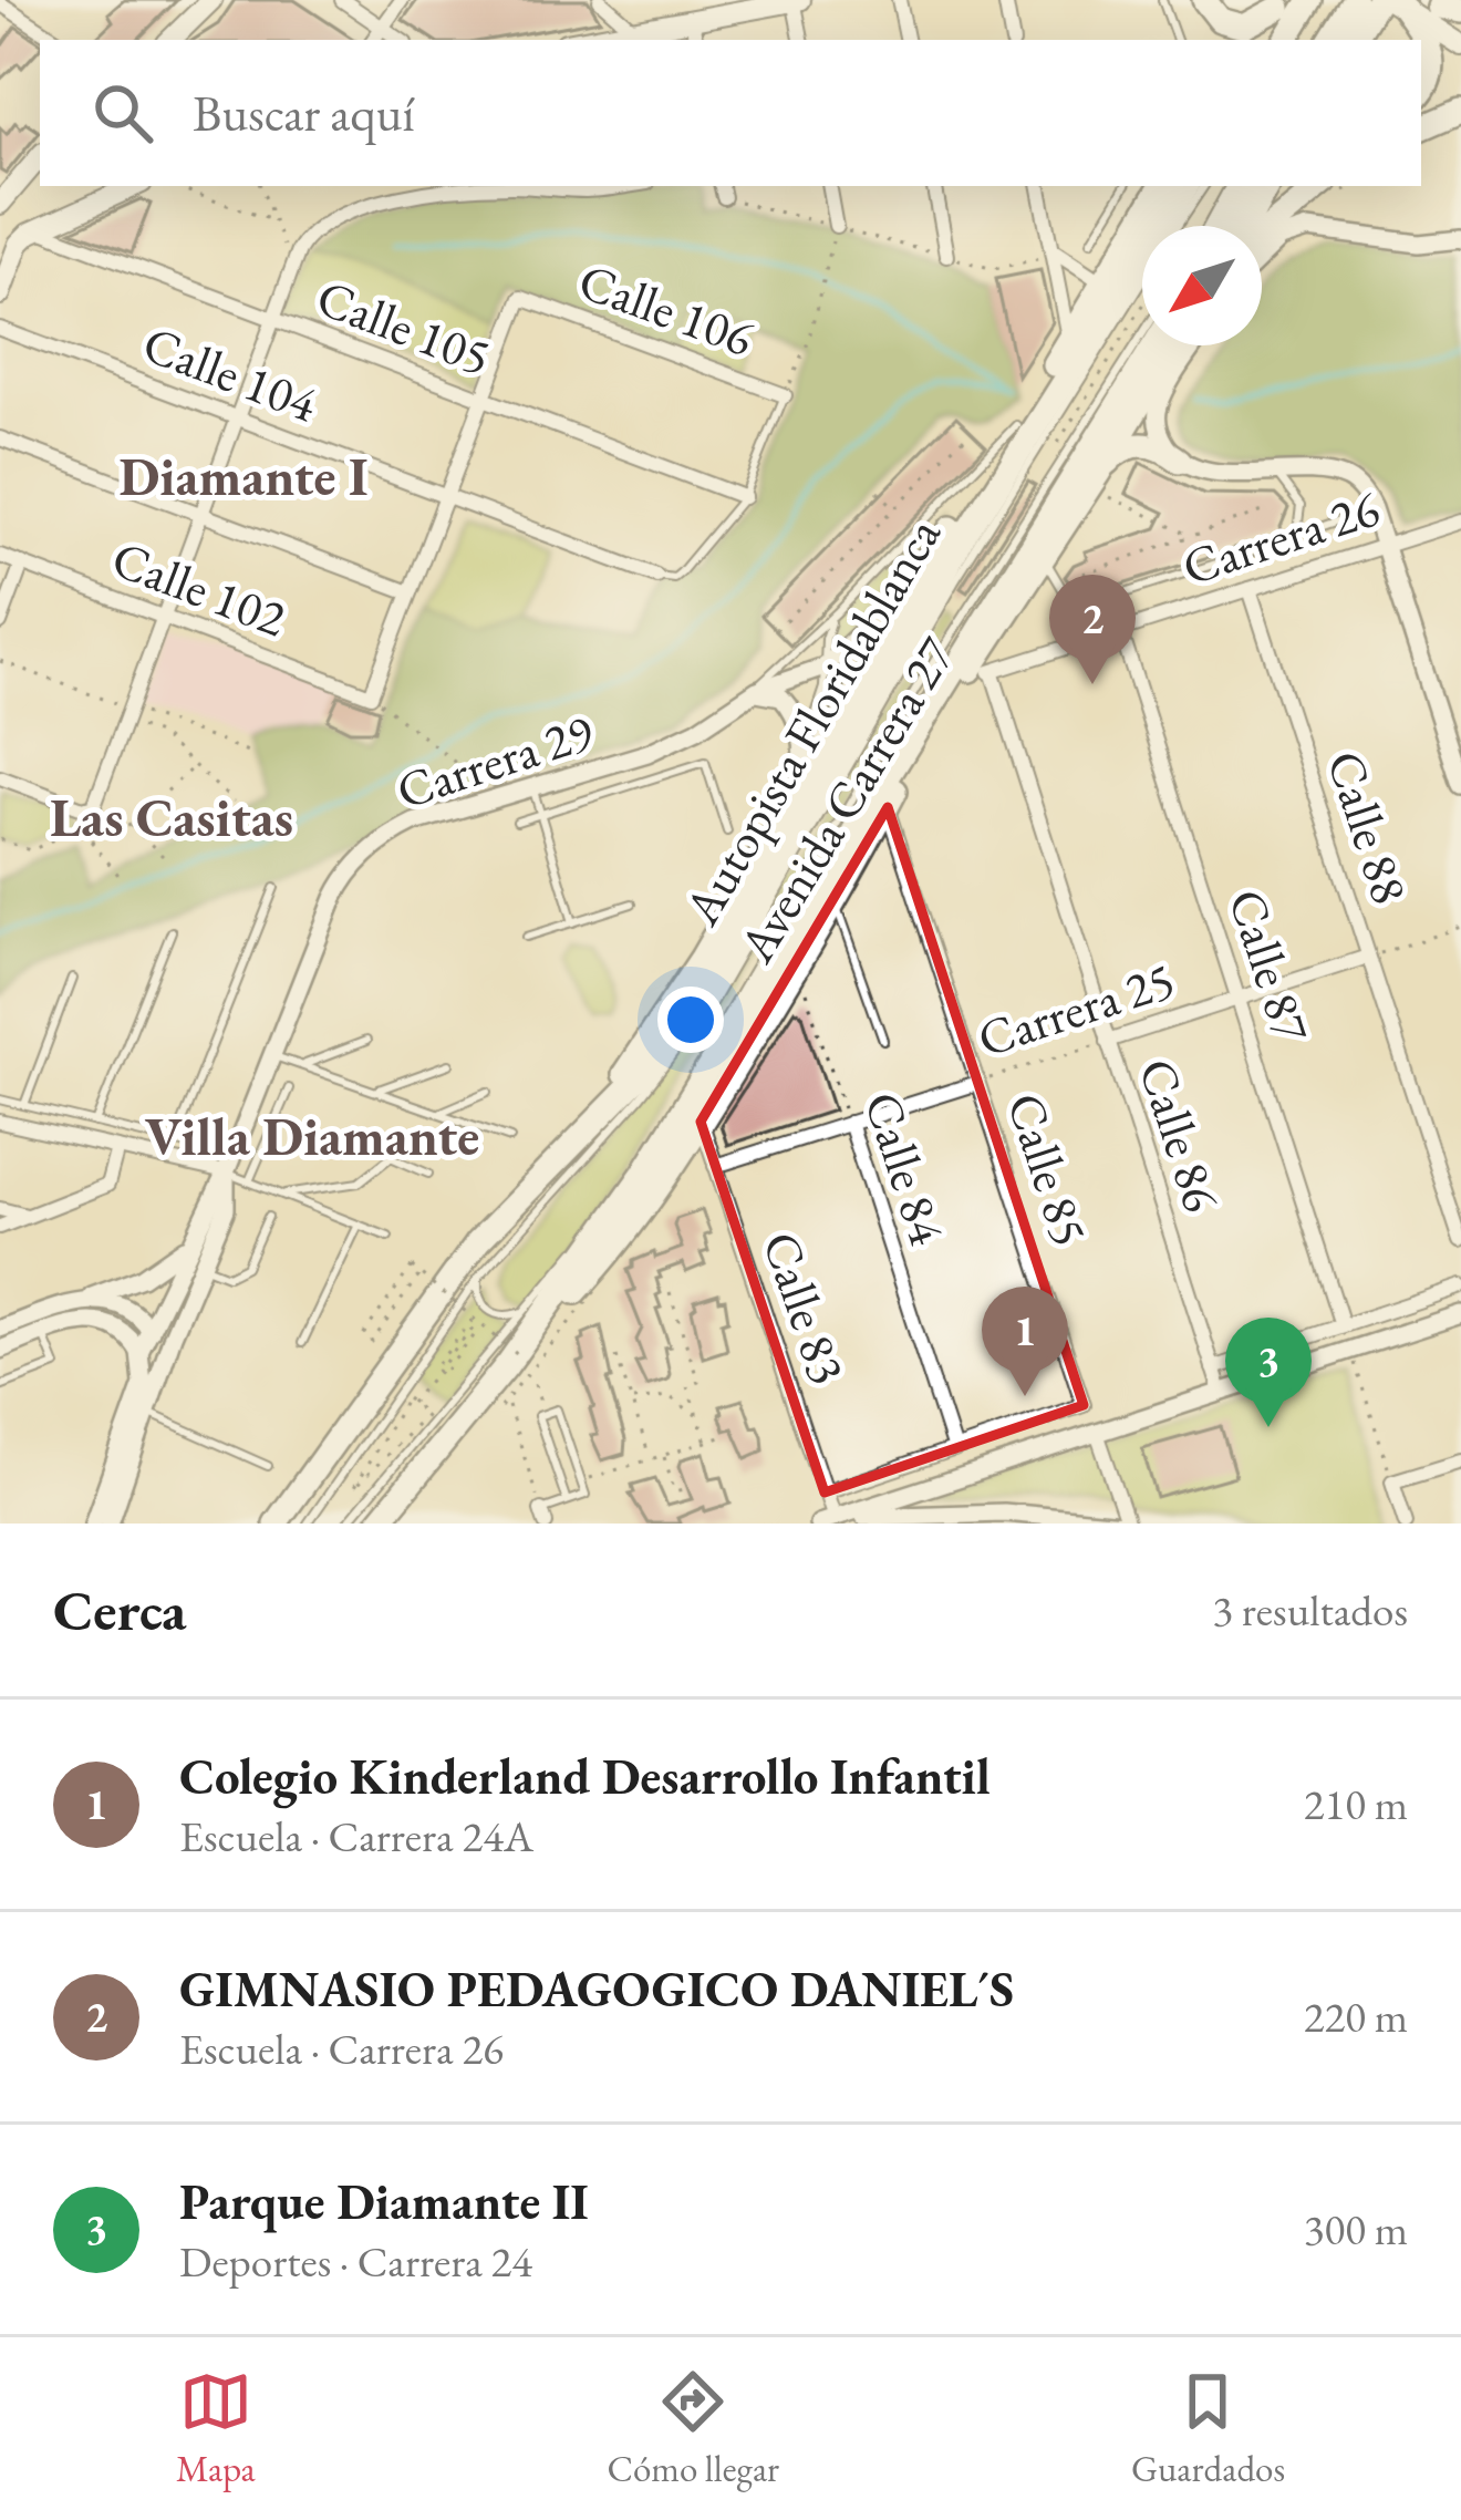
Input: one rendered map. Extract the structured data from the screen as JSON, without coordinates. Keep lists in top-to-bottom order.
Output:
{
  "streets": {
    "highway": ["Autopista Floridablanca", "Avenida Carrera 27"],
    "street": [
      "Calle 106",
      "Calle 105",
      "Calle 104",
      "Carrera 26",
      "Calle 102",
      "Carrera 29",
      "Calle 88",
      "Calle 87",
      "Carrera 25",
      "Calle 86",
      "Calle 84",
      "Calle 85",
      "Calle 83"
    ]
  },
  "crossings": [
    ["Calle 106", "Calle 105"],
    ["Carrera 26", "Avenida Carrera 27"],
    ["Carrera 26", "Calle 88"],
    ["Carrera 26", "Calle 87"],
    ["Carrera 26", "Calle 86"],
    ["Autopista Floridablanca", "Avenida Carrera 27"],
    ["Carrera 29", "Avenida Carrera 27"],
    ["Avenida Carrera 27", "Calle 86"],
    ["Avenida Carrera 27", "Calle 85"],
    ["Avenida Carrera 27", "Calle 83"],
    ["Calle 88", "Carrera 25"],
    ["Calle 87", "Carrera 25"],
    ["Carrera 25", "Calle 86"],
    ["Carrera 25", "Calle 84"],
    ["Carrera 25", "Calle 85"],
    ["Carrera 25", "Calle 83"],
    ["Calle 84", "Calle 85"]
  ],
  "districts": ["Diamante I", "Las Casitas", "Villa Diamante"],
  "north": "bottom left",
  "page": {
    "search": "Buscar aquí",
    "pins": ["2", "1", "3"],
    "heading": ["Cerca", "3 resultados"],
    "list": [
      {
        "mark": "1",
        "name": "Colegio Kinderland Desarrollo Infantil",
        "note": "Escuela · Carrera 24A",
        "value": "210 m"
      },
      {
        "mark": "2",
        "name": "GIMNASIO PEDAGOGICO DANIEL´S",
        "note": "Escuela · Carrera 26",
        "value": "220 m"
      },
      {
        "mark": "3",
        "name": "Parque Diamante II",
        "note": "Deportes · Carrera 24",
        "value": "300 m"
      }
    ],
    "nav": ["Mapa", "Cómo llegar", "Guardados"]
  }
}
